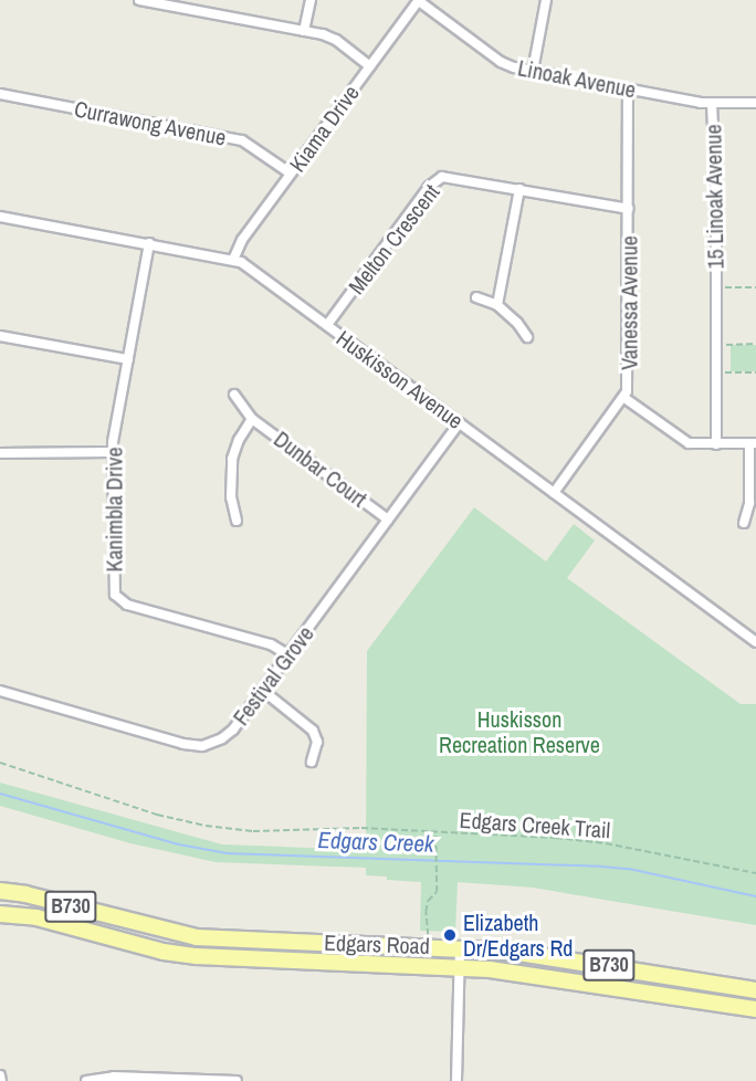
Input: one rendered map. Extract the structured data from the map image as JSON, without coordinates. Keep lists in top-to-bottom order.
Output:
{
  "streets": {
    "main road": ["B730", "Edgars Road"],
    "street": [
      "Linoak Avenue",
      "Currawong Avenue",
      "Kiama Drive",
      "15 Linoak Avenue",
      "Melton Crescent",
      "Vanessa Avenue",
      "Huskisson Avenue",
      "Dunbar Court",
      "Kanimbla Drive",
      "Festival Grove"
    ],
    "path": ["Edgars Creek Trail"]
  },
  "crossings": [
    ["Linoak Avenue", "Kiama Drive"],
    ["Linoak Avenue", "15 Linoak Avenue"],
    ["Linoak Avenue", "Vanessa Avenue"],
    ["Currawong Avenue", "Kiama Drive"],
    ["Kiama Drive", "Huskisson Avenue"],
    ["Melton Crescent", "Vanessa Avenue"],
    ["Melton Crescent", "Huskisson Avenue"],
    ["Vanessa Avenue", "Huskisson Avenue"],
    ["Huskisson Avenue", "Kanimbla Drive"],
    ["Huskisson Avenue", "Festival Grove"],
    ["Dunbar Court", "Festival Grove"],
    ["Kanimbla Drive", "Festival Grove"]
  ],
  "water": ["Edgars Creek"],
  "parks": ["Huskisson Recreation Reserve"],
  "places": ["Elizabeth Dr/Edgars Rd"]
}
